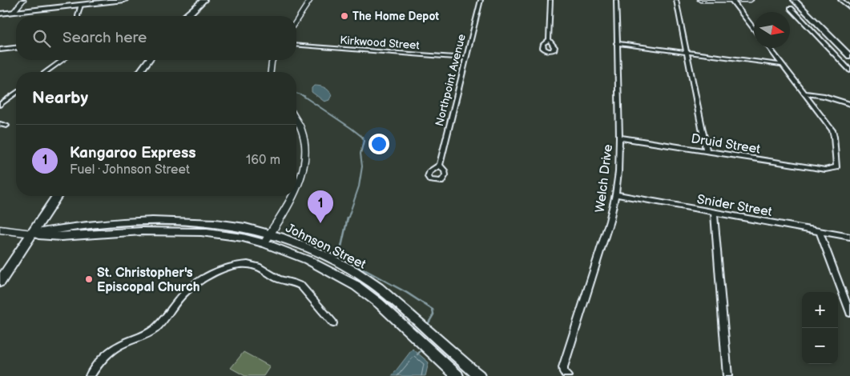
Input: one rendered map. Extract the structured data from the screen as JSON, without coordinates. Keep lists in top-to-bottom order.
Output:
{
  "streets": {
    "main road": ["Johnson Street"],
    "street": [
      "Kirkwood Street",
      "Northpoint Avenue",
      "Druid Street",
      "Welch Drive",
      "Snider Street"
    ]
  },
  "crossings": [
    ["Kirkwood Street", "Northpoint Avenue"],
    ["Druid Street", "Welch Drive"],
    ["Welch Drive", "Snider Street"]
  ],
  "places": ["The Home Depot", "St. Christopher's Episcopal Church"],
  "north": "right",
  "page": {
    "search": "Search here",
    "heading": "Nearby",
    "list": [
      {
        "mark": "1",
        "name": "Kangaroo Express",
        "note": "Fuel · Johnson Street",
        "value": "160 m"
      }
    ],
    "pins": "1",
    "map_buttons": ["+", "−"]
  }
}
